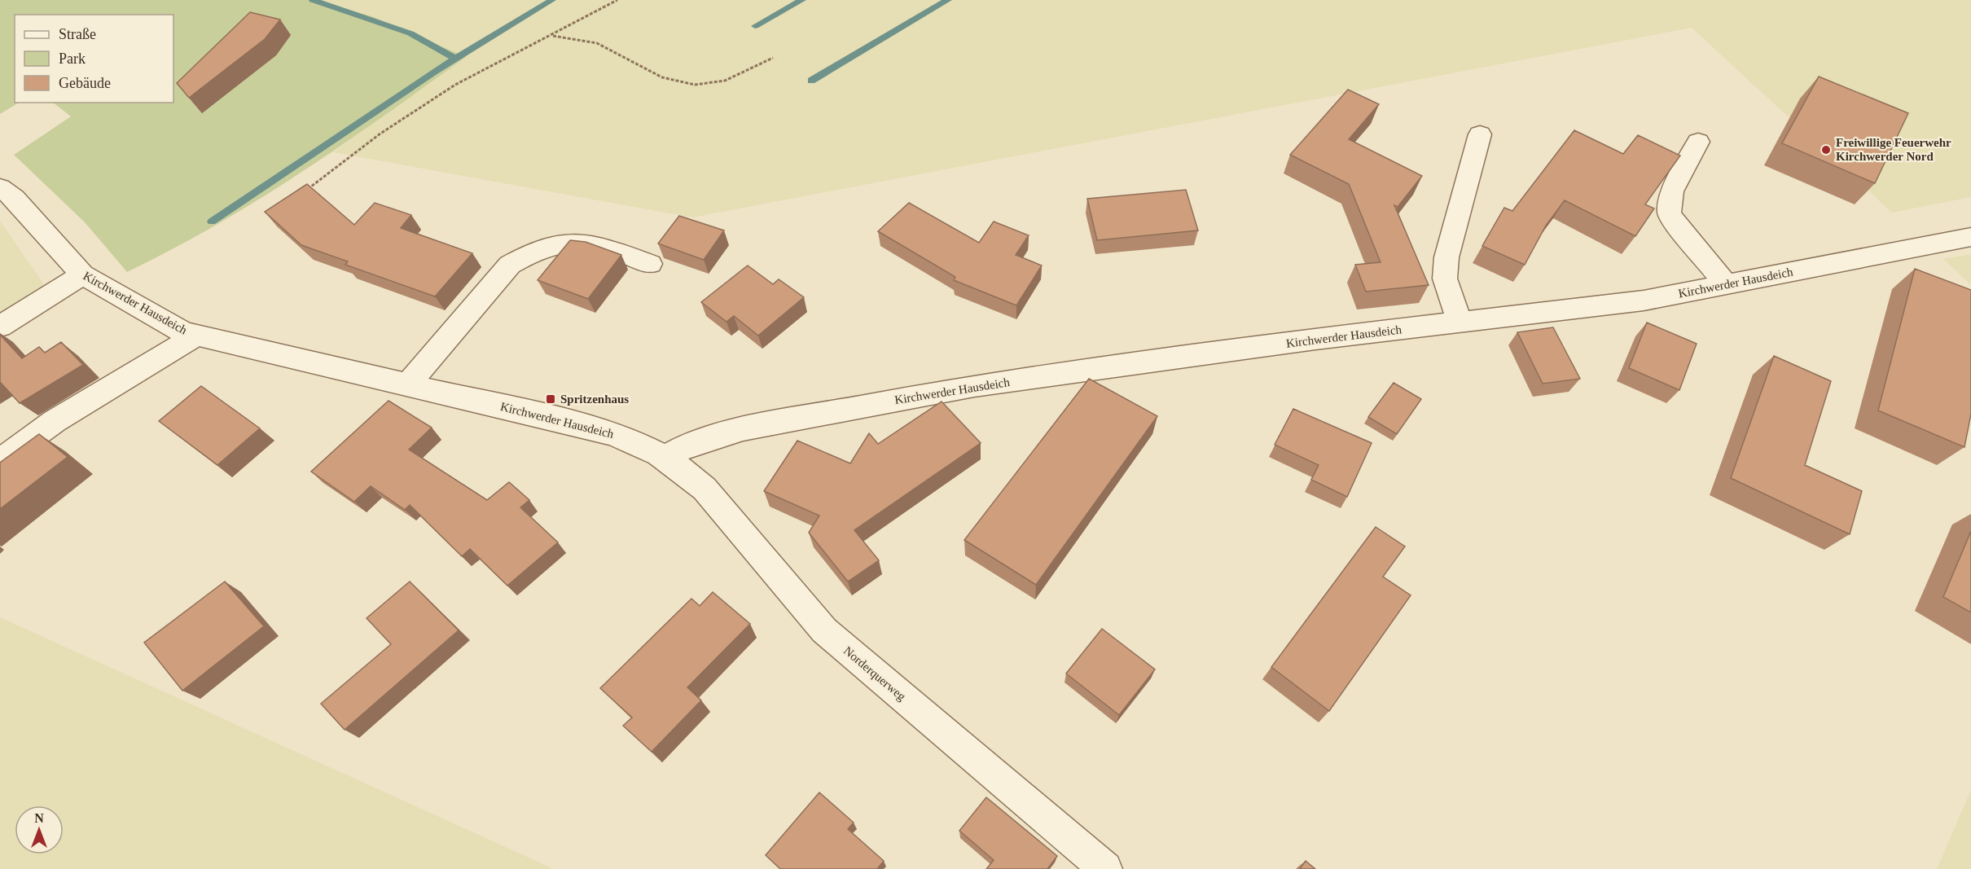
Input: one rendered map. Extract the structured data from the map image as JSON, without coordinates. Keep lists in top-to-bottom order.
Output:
{
  "streets": {
    "street": ["Kirchwerder Hausdeich", "Norderquerweg"]
  },
  "crossings": [
    ["Kirchwerder Hausdeich", "Norderquerweg"]
  ],
  "places": {
    "other": ["Freiwillige Feuerwehr Kirchwerder Nord"],
    "transit": ["Spritzenhaus"]
  },
  "legend": ["Straße", "Park", "Gebäude"],
  "north": "top"
}
